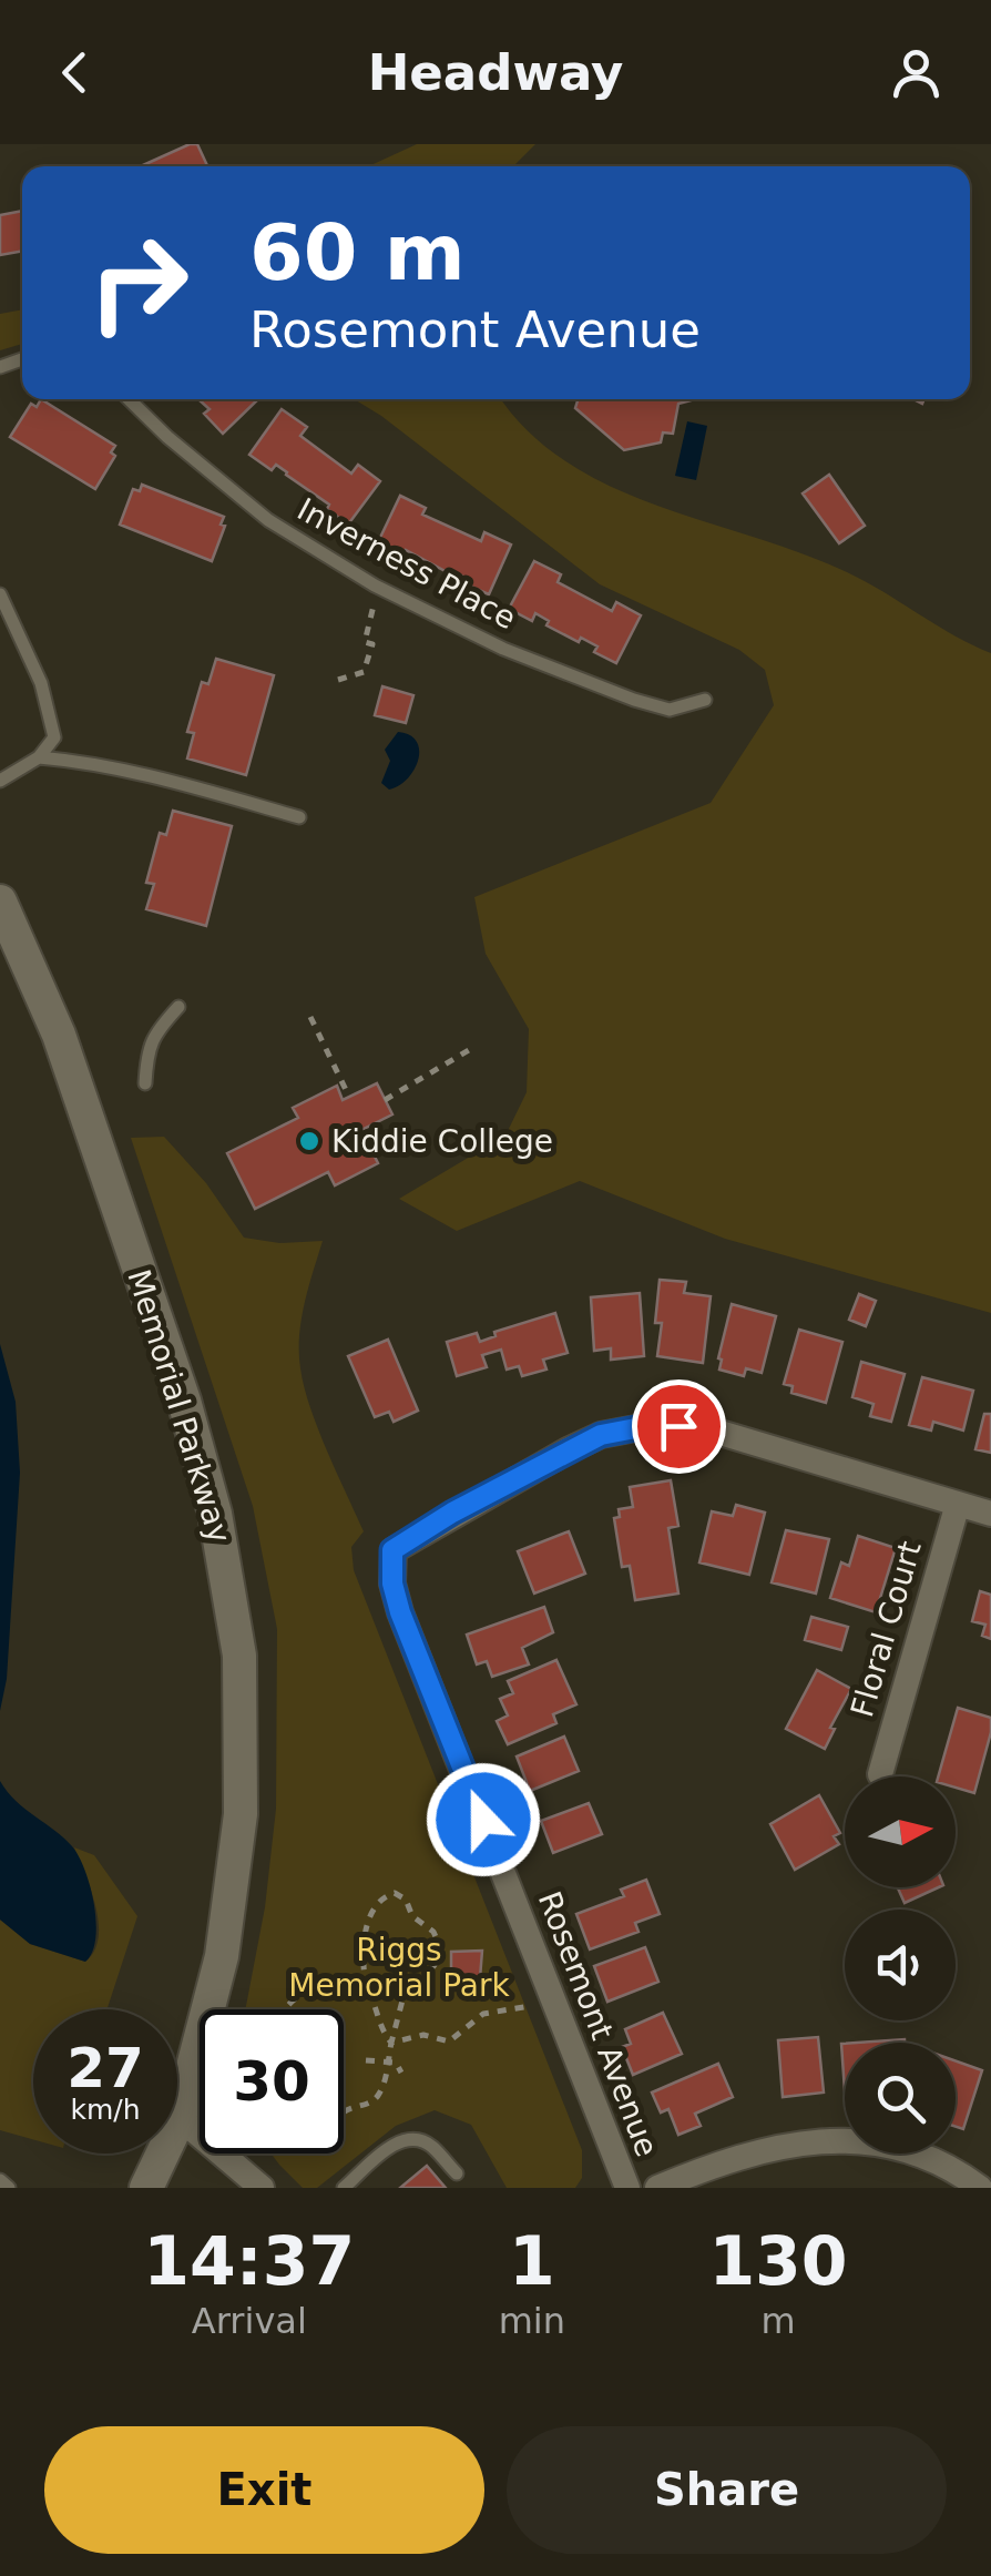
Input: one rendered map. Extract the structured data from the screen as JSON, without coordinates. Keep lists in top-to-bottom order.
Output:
{
  "streets": {
    "main road": ["Memorial Parkway"],
    "street": ["Floral Court", "Rosemont Avenue"],
    "lane": ["Inverness Place"]
  },
  "crossings": [
    ["Floral Court", "Rosemont Avenue"]
  ],
  "parks": ["Riggs Memorial Park"],
  "places": ["Kiddie College"],
  "north": "right",
  "page": {
    "header": "Headway",
    "turn": ["60 m", "Rosemont Avenue"],
    "speed": "27 km/h",
    "limit": "30",
    "eta": [
      "14:37",
      "Arrival",
      "1",
      "min",
      "130",
      "m"
    ],
    "buttons": ["Exit", "Share"]
  }
}
